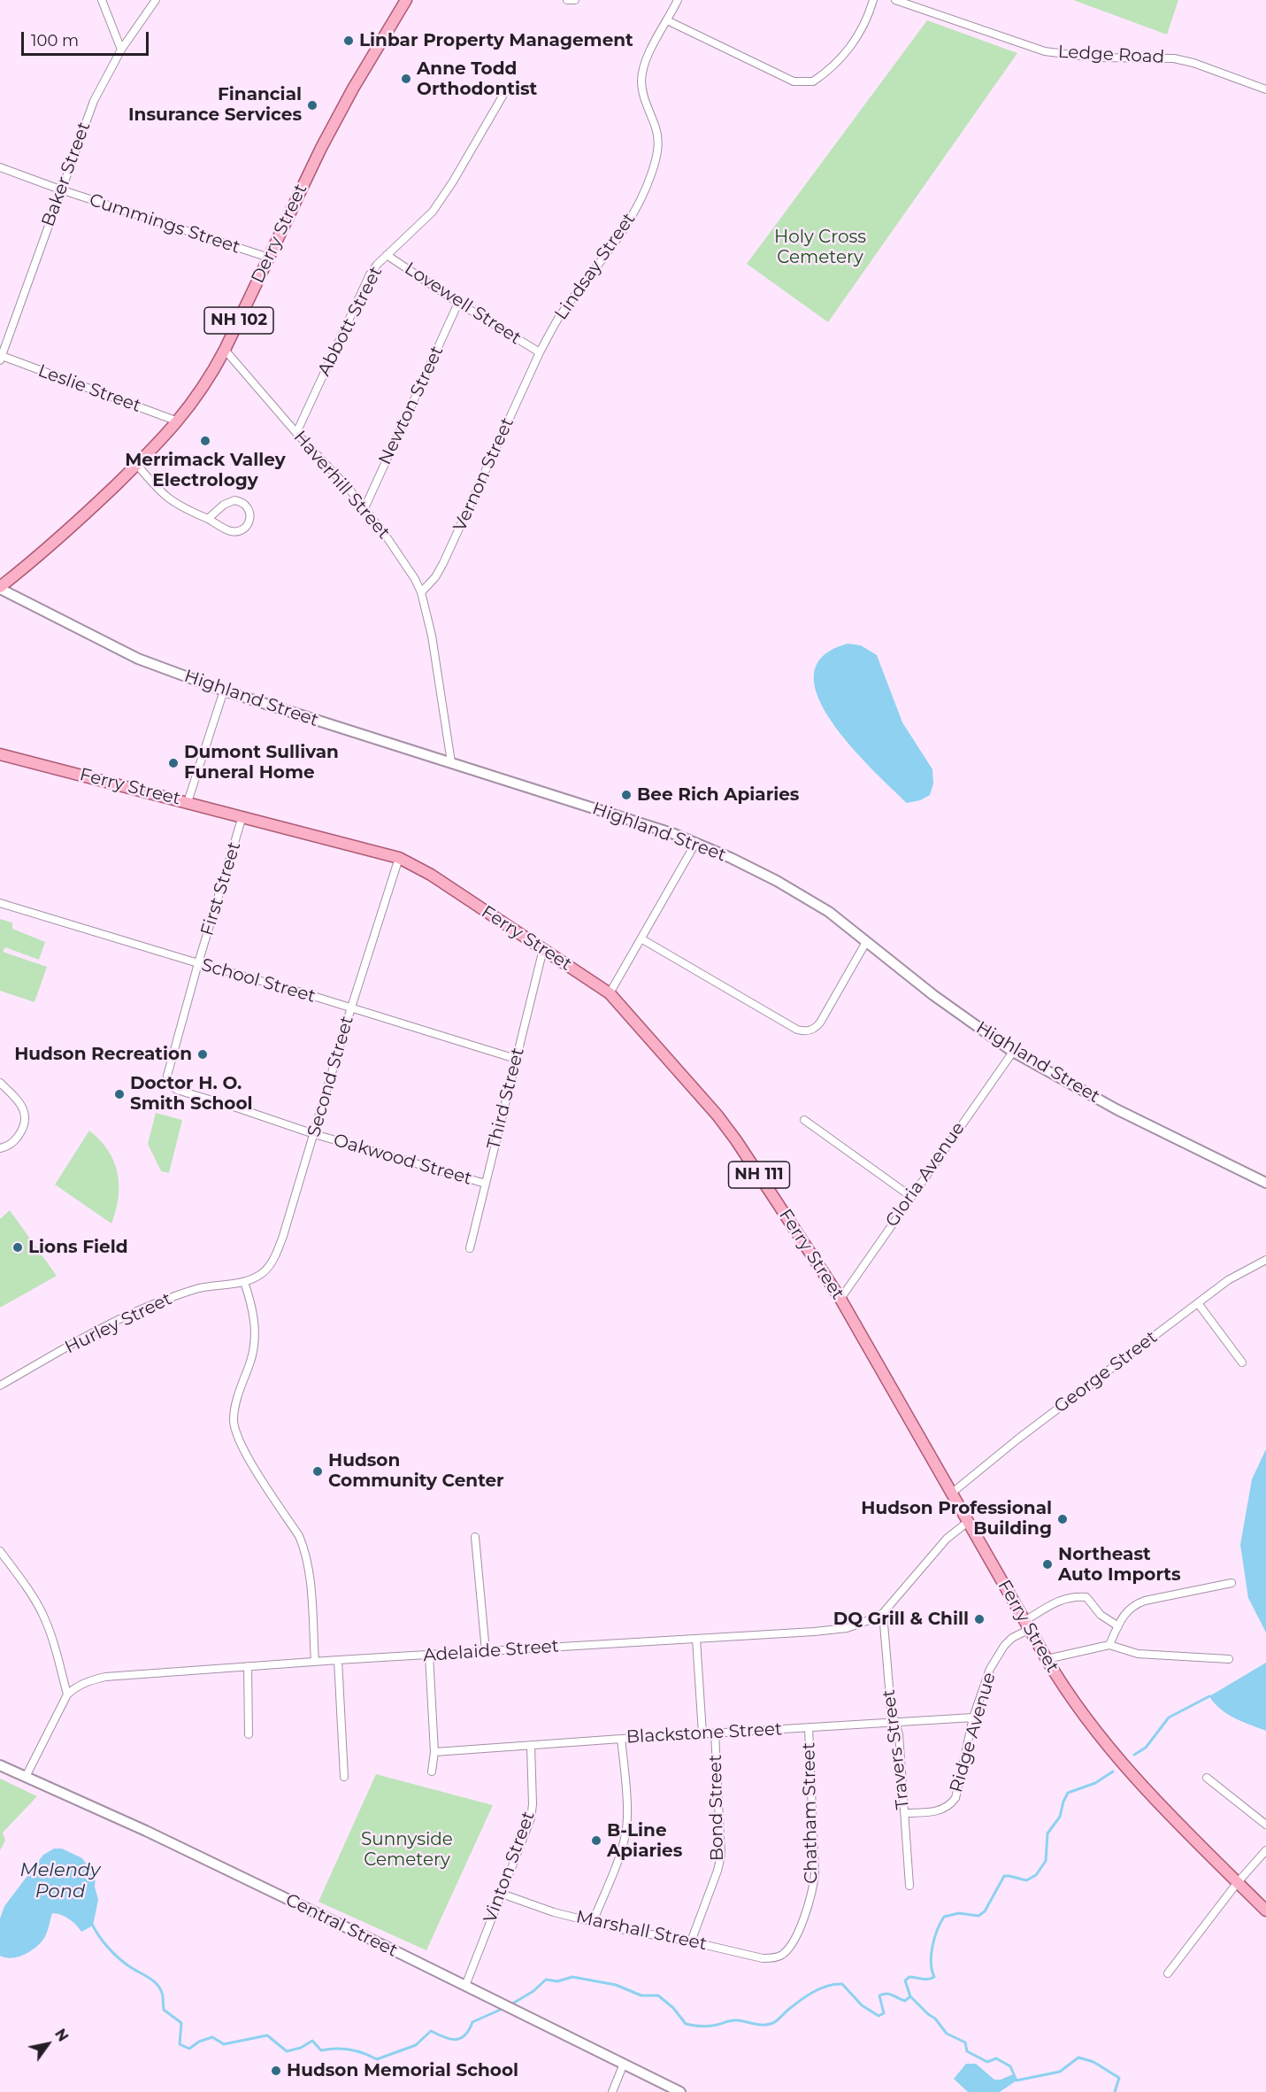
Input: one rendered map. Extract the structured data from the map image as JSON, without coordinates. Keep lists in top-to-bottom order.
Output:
{
  "streets": {
    "main road": [
      "Derry Street",
      "NH 102",
      "Ferry Street",
      "NH 111"
    ],
    "street": [
      "Ledge Road",
      "Baker Street",
      "Cummings Street",
      "Lindsay Street",
      "Lovewell Street",
      "Abbott Street",
      "Leslie Street",
      "Newton Street",
      "Vernon Street",
      "Haverhill Street",
      "Highland Street",
      "First Street",
      "School Street",
      "Second Street",
      "Third Street",
      "Oakwood Street",
      "Gloria Avenue",
      "Hurley Street",
      "George Street",
      "Adelaide Street",
      "Ridge Avenue",
      "Blackstone Street",
      "Travers Street",
      "Bond Street",
      "Chatham Street",
      "Vinton Street",
      "Central Street",
      "Marshall Street"
    ]
  },
  "crossings": [
    ["Baker Street", "Cummings Street"],
    ["Baker Street", "Leslie Street"],
    ["Cummings Street", "Derry Street"],
    ["Derry Street", "Leslie Street"],
    ["Derry Street", "Haverhill Street"],
    ["Derry Street", "Highland Street"],
    ["Lindsay Street", "Lovewell Street"],
    ["Lindsay Street", "Vernon Street"],
    ["Lovewell Street", "Abbott Street"],
    ["Lovewell Street", "Newton Street"],
    ["Lovewell Street", "Vernon Street"],
    ["Abbott Street", "Haverhill Street"],
    ["Newton Street", "Haverhill Street"],
    ["Vernon Street", "Haverhill Street"],
    ["Haverhill Street", "Highland Street"],
    ["Highland Street", "Gloria Avenue"],
    ["Ferry Street", "First Street"],
    ["Ferry Street", "Second Street"],
    ["Ferry Street", "Third Street"],
    ["Ferry Street", "Gloria Avenue"],
    ["Ferry Street", "George Street"],
    ["Ferry Street", "Adelaide Street"],
    ["Ferry Street", "Ridge Avenue"],
    ["First Street", "School Street"],
    ["First Street", "Oakwood Street"],
    ["School Street", "Second Street"],
    ["School Street", "Third Street"],
    ["Second Street", "Oakwood Street"],
    ["Second Street", "Hurley Street"],
    ["Third Street", "Oakwood Street"],
    ["Adelaide Street", "Travers Street"],
    ["Adelaide Street", "Bond Street"],
    ["Ridge Avenue", "Blackstone Street"],
    ["Ridge Avenue", "Travers Street"],
    ["Blackstone Street", "Travers Street"],
    ["Blackstone Street", "Bond Street"],
    ["Blackstone Street", "Chatham Street"],
    ["Blackstone Street", "Vinton Street"],
    ["Bond Street", "Marshall Street"],
    ["Chatham Street", "Marshall Street"],
    ["Vinton Street", "Central Street"],
    ["Vinton Street", "Marshall Street"]
  ],
  "water": ["Melendy Pond"],
  "parks": ["Holy Cross Cemetery", "Sunnyside Cemetery"],
  "places": [
    "Linbar Property Management",
    "Anne Todd Orthodontist",
    "Financial Insurance Services",
    "Merrimack Valley Electrology",
    "Dumont Sullivan Funeral Home",
    "Bee Rich Apiaries",
    "Hudson Recreation",
    "Doctor H. O. Smith School",
    "Lions Field",
    "Hudson Community Center",
    "Hudson Professional Building",
    "Northeast Auto Imports",
    "DQ Grill & Chill",
    "B-Line Apiaries",
    "Hudson Memorial School"
  ],
  "scale_bar": "100 m",
  "north": "top right"
}
